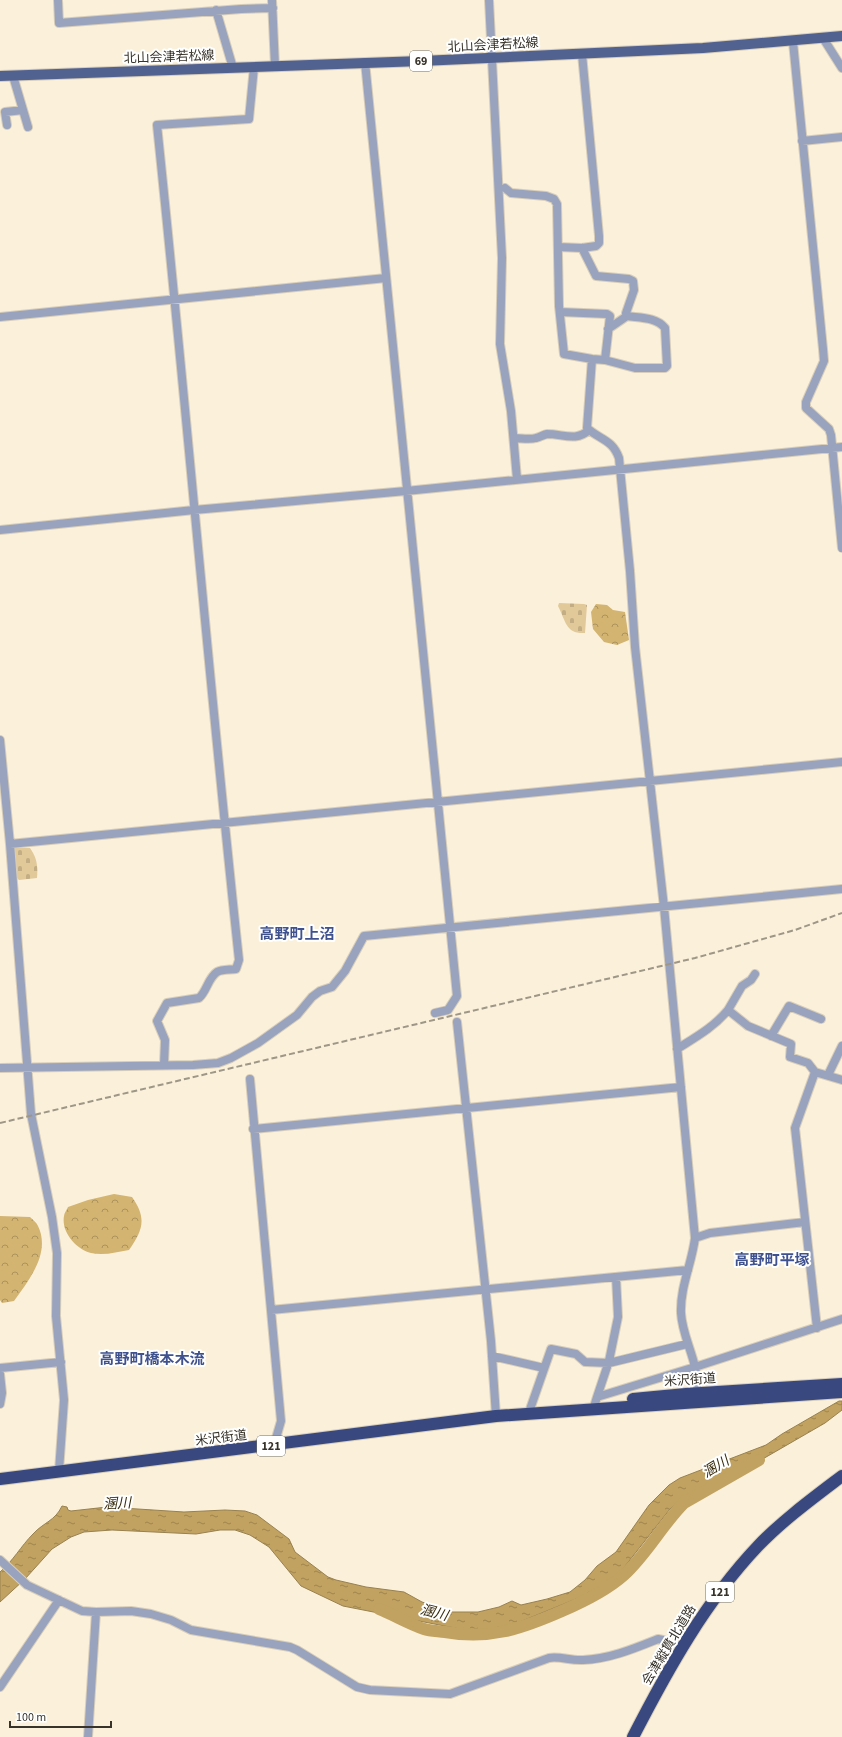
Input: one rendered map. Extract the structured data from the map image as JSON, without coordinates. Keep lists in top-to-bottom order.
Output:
{
  "streets": {
    "highway": ["米沢街道", "121", "会津縦貫北道路"],
    "main road": ["北山会津若松線", "69"]
  },
  "districts": ["高野町上沼", "高野町平塚", "高野町橋本木流"],
  "water": ["溷川"],
  "scale_bar": "100 m"
}
